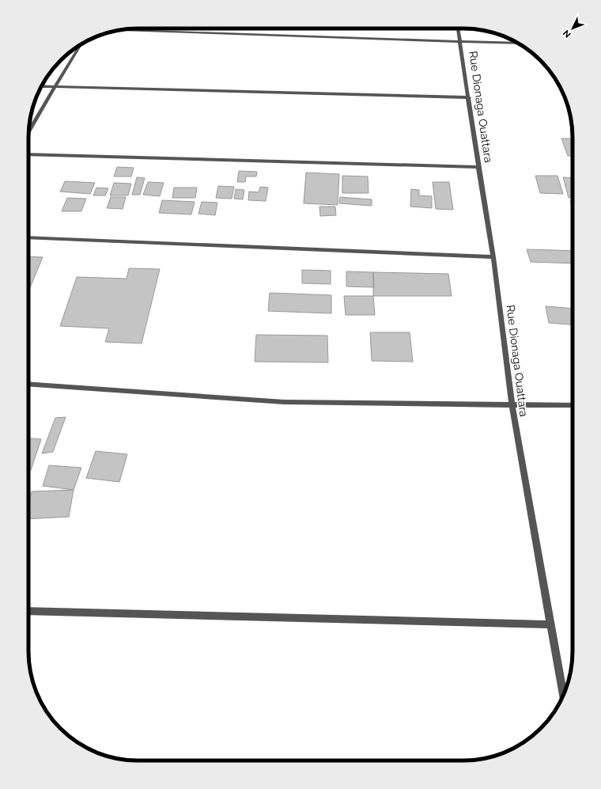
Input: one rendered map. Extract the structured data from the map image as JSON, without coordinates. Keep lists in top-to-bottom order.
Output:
{
  "streets": {
    "street": ["Rue Dionaga Ouattara"]
  },
  "north": "bottom left"
}
